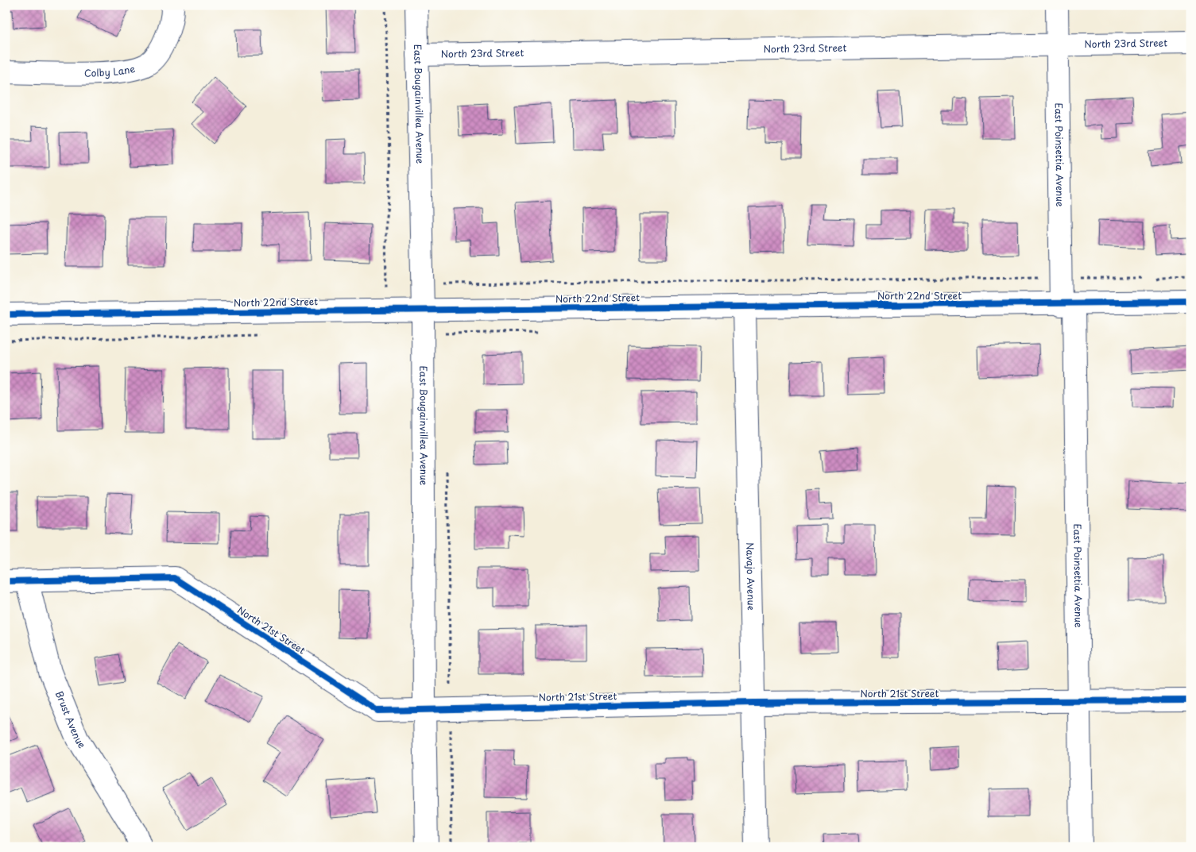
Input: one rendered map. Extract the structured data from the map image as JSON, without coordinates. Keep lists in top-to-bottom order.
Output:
{
  "streets": {
    "street": [
      "North 23rd Street",
      "Colby Lane",
      "East Bougainvillea Avenue",
      "East Poinsettia Avenue",
      "North 22nd Street",
      "Navajo Avenue",
      "North 21st Street",
      "Brust Avenue"
    ]
  },
  "crossings": [
    ["North 23rd Street", "East Bougainvillea Avenue"],
    ["North 23rd Street", "East Poinsettia Avenue"],
    ["East Bougainvillea Avenue", "North 22nd Street"],
    ["East Bougainvillea Avenue", "North 21st Street"],
    ["East Poinsettia Avenue", "North 22nd Street"],
    ["East Poinsettia Avenue", "North 21st Street"],
    ["North 22nd Street", "Navajo Avenue"],
    ["Navajo Avenue", "North 21st Street"],
    ["North 21st Street", "Brust Avenue"]
  ]
}
